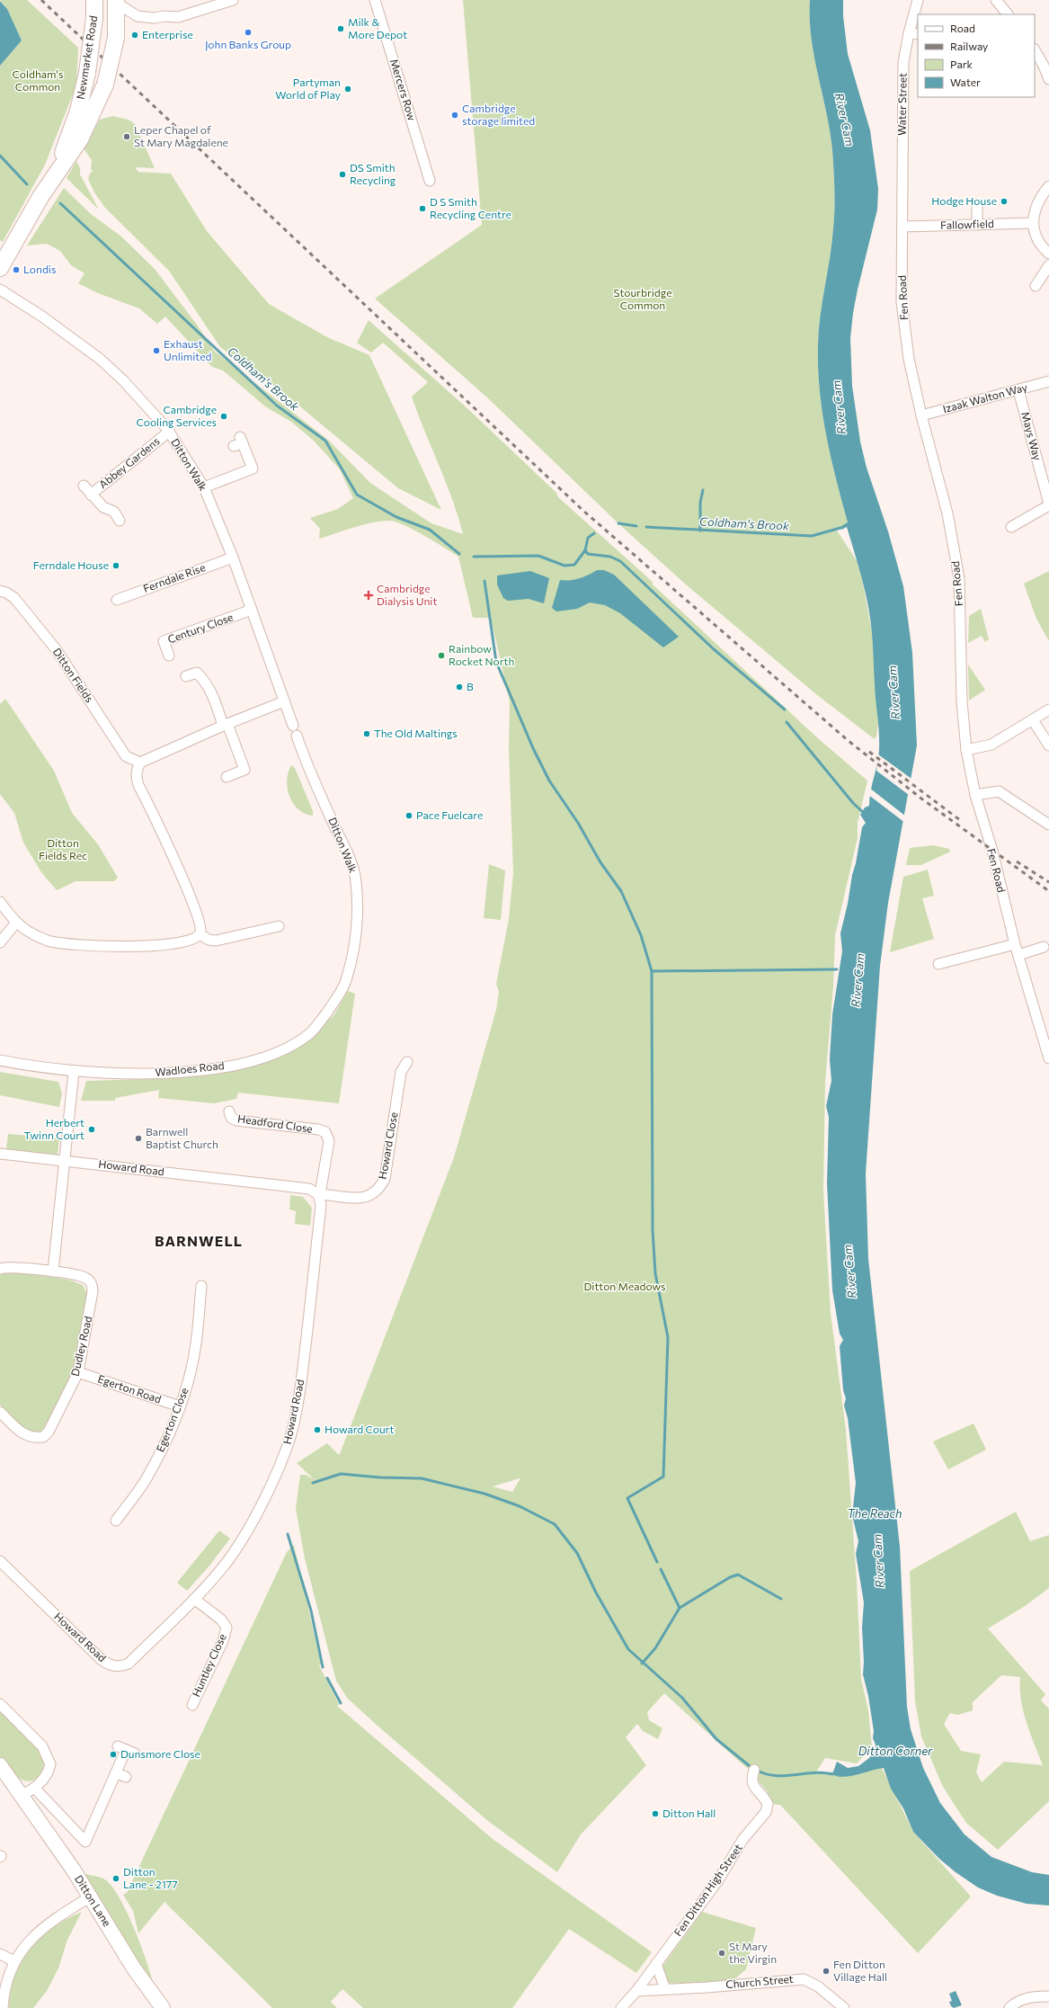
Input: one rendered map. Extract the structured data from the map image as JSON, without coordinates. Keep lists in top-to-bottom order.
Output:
{
  "streets": {
    "main road": ["Newmarket Road", "Ditton Lane"],
    "street": [
      "Mercers Row",
      "Water Street",
      "Fallowfield",
      "Fen Road",
      "Izaak Walton Way",
      "Mays Way",
      "Abbey Gardens",
      "Ditton Walk",
      "Ferndale Rise",
      "Century Close",
      "Ditton Fields",
      "Wadloes Road",
      "Headford Close",
      "Howard Close",
      "Howard Road",
      "Dudley Road",
      "Egerton Road",
      "Egerton Close",
      "Huntley Close",
      "Fen Ditton High Street",
      "Church Street"
    ]
  },
  "crossings": [
    ["Water Street", "Fen Road"],
    ["Fallowfield", "Fen Road"],
    ["Fen Road", "Izaak Walton Way"],
    ["Izaak Walton Way", "Mays Way"],
    ["Abbey Gardens", "Ditton Walk"],
    ["Ditton Walk", "Ferndale Rise"],
    ["Ditton Walk", "Century Close"],
    ["Ditton Walk", "Wadloes Road"],
    ["Headford Close", "Howard Close"],
    ["Headford Close", "Howard Road"],
    ["Howard Close", "Howard Road"],
    ["Howard Road", "Huntley Close"],
    ["Dudley Road", "Egerton Road"],
    ["Egerton Road", "Egerton Close"],
    ["Fen Ditton High Street", "Church Street"]
  ],
  "districts": ["BARNWELL"],
  "water": [
    "River Cam",
    "Coldham's Brook",
    "The Reach",
    "Ditton Corner"
  ],
  "parks": [
    "Coldham's Common",
    "Stourbridge Common",
    "Ditton Fields Rec",
    "Ditton Meadows"
  ],
  "places": {
    "other": [
      "Milk & More Depot",
      "John Banks Group",
      "Enterprise",
      "Partyman World of Play",
      "Cambridge storage limited",
      "Leper Chapel of St Mary Magdalene",
      "DS Smith Recycling",
      "Hodge House",
      "D S Smith Recycling Centre",
      "Londis",
      "Exhaust Unlimited",
      "Cambridge Cooling Services",
      "Ferndale House",
      "Rainbow Rocket North",
      "B",
      "The Old Maltings",
      "Pace Fuelcare",
      "Herbert Twinn Court",
      "Barnwell Baptist Church",
      "Howard Court",
      "Dunsmore Close",
      "Ditton Hall",
      "Ditton Lane - 2177",
      "St Mary the Virgin",
      "Fen Ditton Village Hall"
    ],
    "health": ["Cambridge Dialysis Unit"]
  },
  "legend": [
    "Road",
    "Railway",
    "Park",
    "Water"
  ]
}
